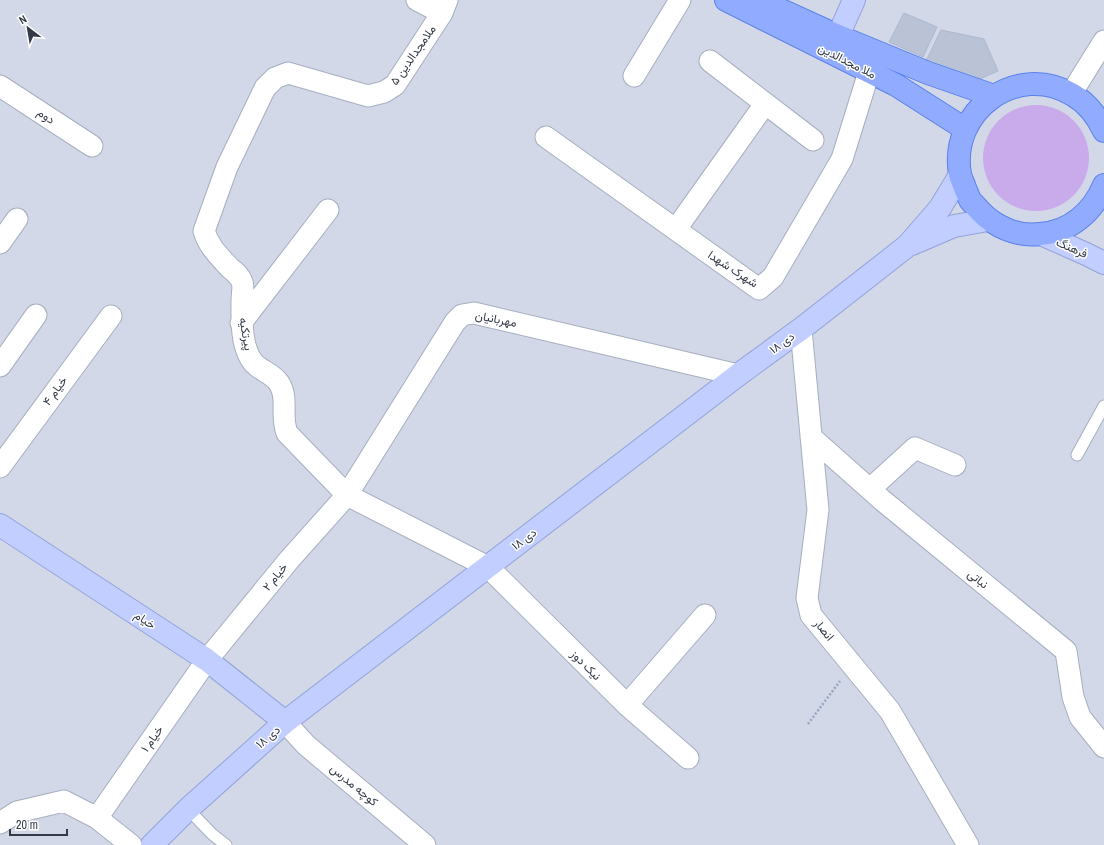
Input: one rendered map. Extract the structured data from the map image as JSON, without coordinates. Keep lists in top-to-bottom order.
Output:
{
  "streets": {
    "main road": [
      "ملا مجدالدین",
      "فرهنگ",
      "۱۸ دی",
      "خیام"
    ],
    "street": [
      "ملامجدالدین ۵",
      "دوم",
      "شهرک شهدا",
      "مهربانیان",
      "پیرتکیه",
      "خیام ۴",
      "خیام ۲",
      "نباتی",
      "انصار",
      "نیک دوز",
      "خیام ۱",
      "کوچه مدرس"
    ]
  },
  "crossings": [
    ["ملامجدالدین ۵", "پیرتکیه"],
    ["ملا مجدالدین", "شهرک شهدا"],
    ["مهربانیان", "پیرتکیه"],
    ["مهربانیان", "۱۸ دی"],
    ["مهربانیان", "خیام ۲"],
    ["پیرتکیه", "۱۸ دی"],
    ["پیرتکیه", "خیام ۲"],
    ["پیرتکیه", "نیک دوز"],
    ["۱۸ دی", "خیام"],
    ["۱۸ دی", "انصار"],
    ["۱۸ دی", "نیک دوز"],
    ["۱۸ دی", "کوچه مدرس"],
    ["خیام ۲", "خیام"],
    ["خیام ۲", "خیام ۱"],
    ["نباتی", "انصار"],
    ["خیام", "خیام ۱"],
    ["خیام", "کوچه مدرس"]
  ],
  "scale_bar": "20 m",
  "north": "top left"
}
